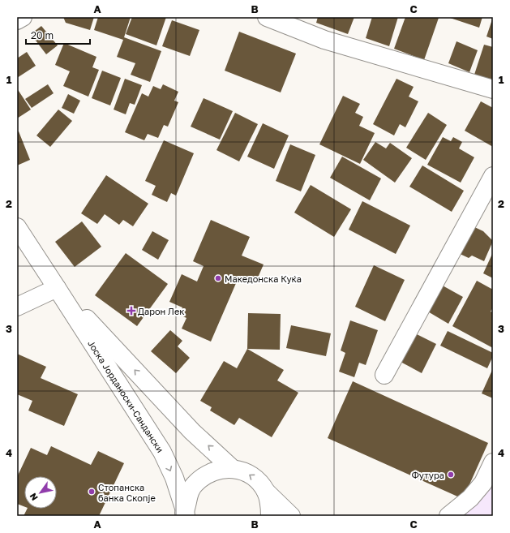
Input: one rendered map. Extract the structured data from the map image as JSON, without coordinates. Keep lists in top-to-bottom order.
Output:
{
  "streets": {
    "street": ["Јоска Јорданоски-Сандански"]
  },
  "places": {
    "other": ["Македонска Куќа", "Футура", "Стопанска банка Скопје"],
    "health": ["Дарон Лек"]
  },
  "scale_bar": "20 m",
  "north": "bottom left",
  "grid": {
    "columns": ["A", "B", "C"],
    "rows": [
      "1",
      "2",
      "3",
      "4"
    ]
  }
}
